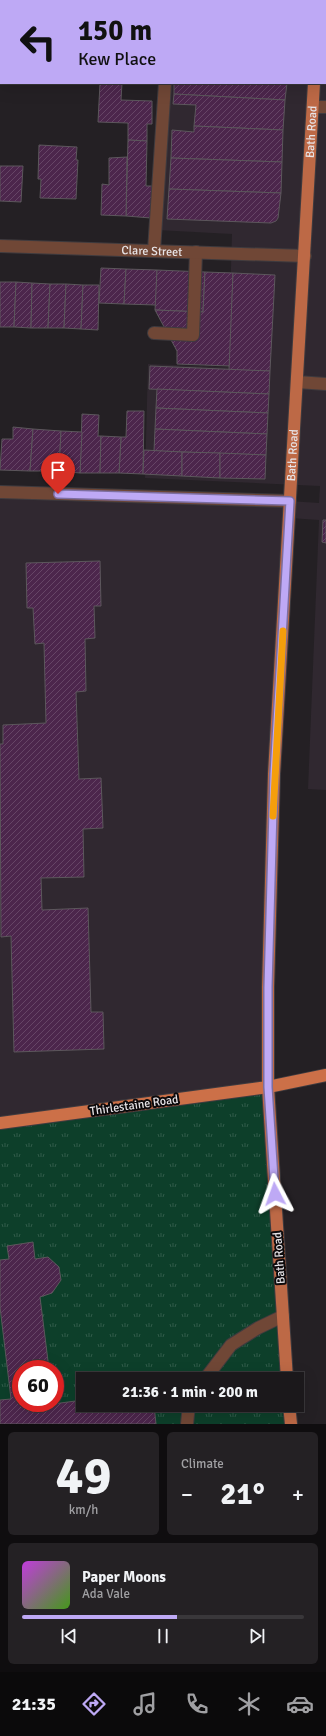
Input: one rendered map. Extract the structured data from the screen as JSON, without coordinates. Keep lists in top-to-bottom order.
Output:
{
  "streets": {
    "highway": ["Thirlestaine Road"],
    "main road": ["Bath Road"],
    "street": ["Clare Street"]
  },
  "crossings": [
    ["Bath Road", "Clare Street"],
    ["Bath Road", "Thirlestaine Road"]
  ],
  "page": {
    "turn": ["150 m", "Kew Place"],
    "limit": "60",
    "trip": "21:36 · 1 min · 200 m",
    "tile": [
      ["49", "km/h"],
      "Climate"
    ],
    "heat": ["−", "21°", "+"],
    "song": ["Paper Moons", "Ada Vale"],
    "tabs": "21:35"
  }
}
